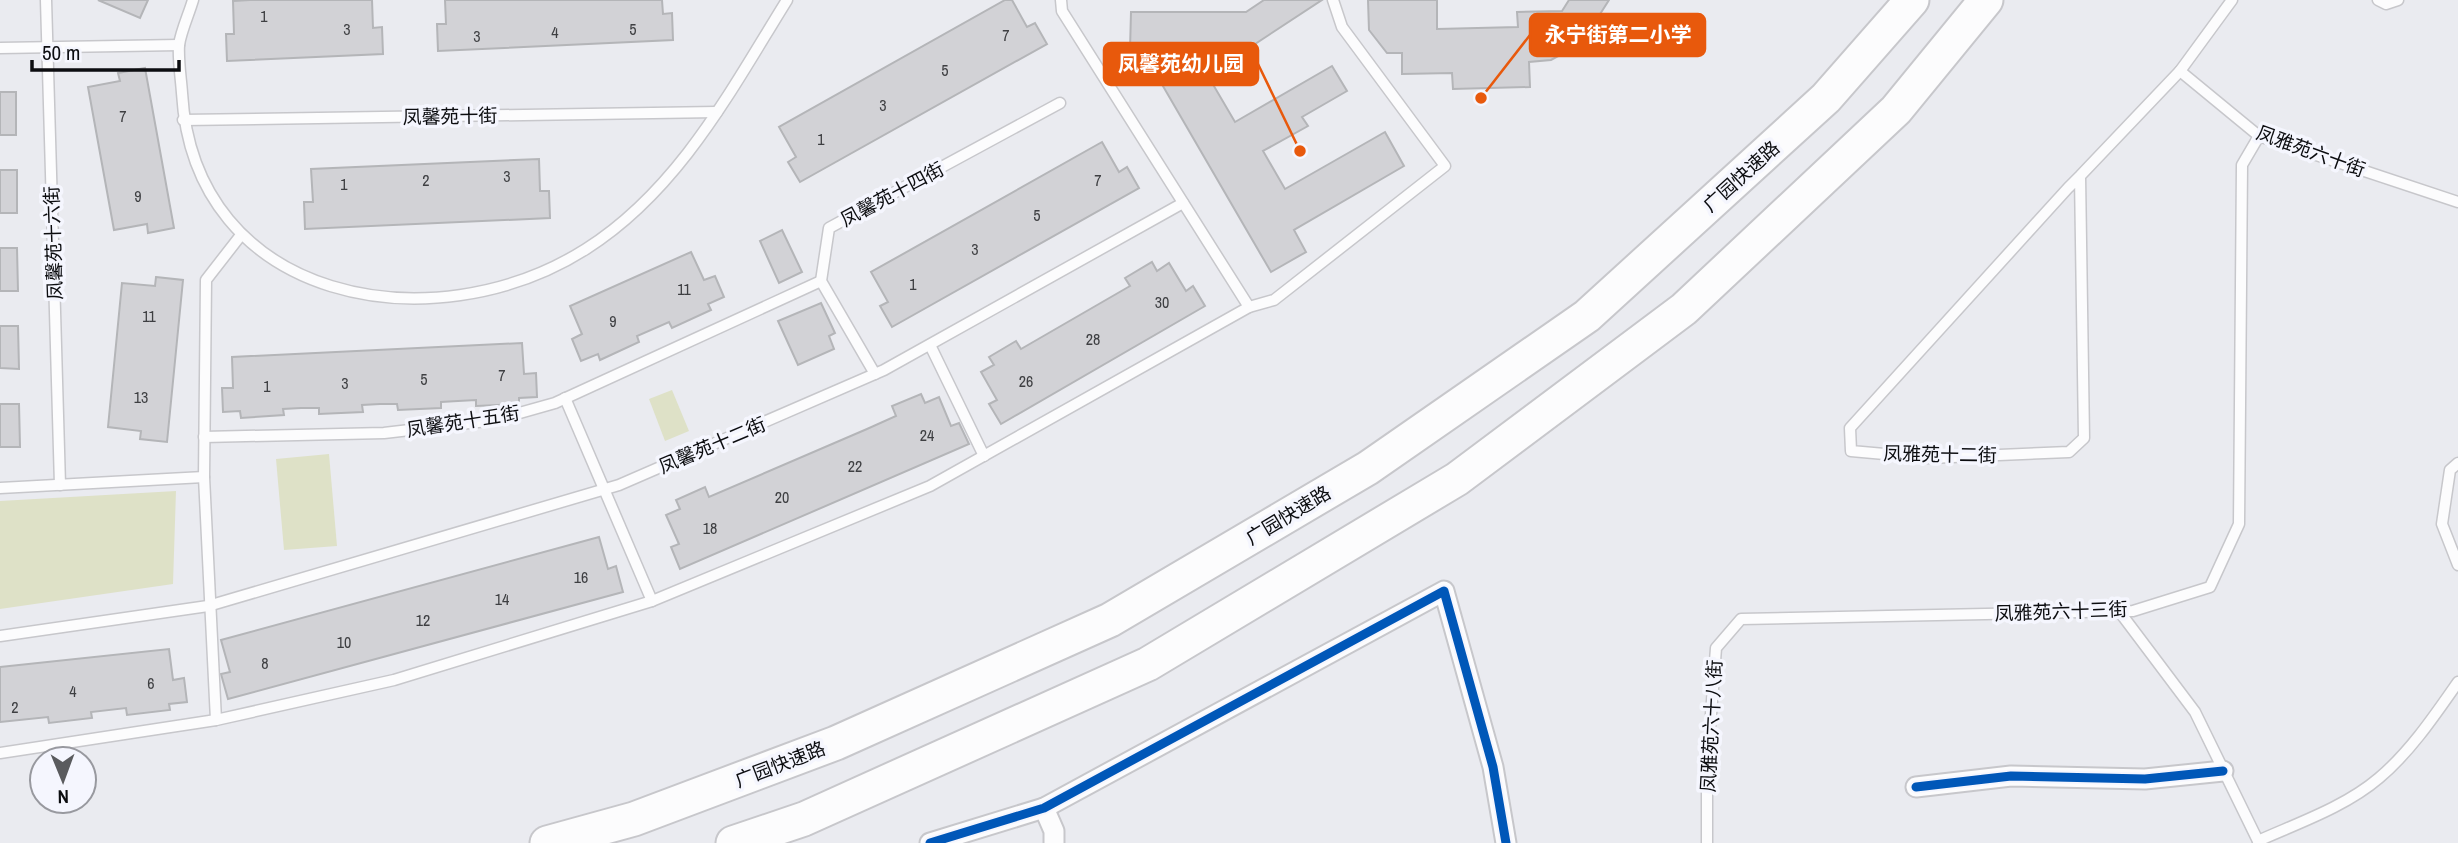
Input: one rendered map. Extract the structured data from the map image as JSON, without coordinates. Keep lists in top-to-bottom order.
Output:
{
  "streets": {
    "highway": ["广园快速路"],
    "lane": [
      "凤馨苑十街",
      "凤雅苑六十街",
      "凤馨苑十四街",
      "凤馨苑十六街",
      "凤馨苑十五街",
      "凤馨苑十二街",
      "凤雅苑十二街",
      "凤雅苑六十三街",
      "凤雅苑六十八街"
    ]
  },
  "crossings": [
    ["凤雅苑六十街", "凤雅苑十二街"],
    ["凤雅苑六十街", "凤雅苑六十三街"],
    ["凤馨苑十四街", "凤馨苑十五街"],
    ["凤雅苑六十三街", "凤雅苑六十八街"]
  ],
  "places": ["永宁街第二小学", "凤馨苑幼儿园"],
  "house_numbers": [
    "1",
    "3",
    "5",
    "4",
    "7",
    "3",
    "5",
    "3",
    "7",
    "1",
    "3",
    "2",
    "7",
    "1",
    "9",
    "5",
    "3",
    "1",
    "11",
    "30",
    "11",
    "9",
    "28",
    "7",
    "5",
    "26",
    "3",
    "1",
    "13",
    "24",
    "22",
    "20",
    "18",
    "16",
    "14",
    "12",
    "10",
    "8",
    "6",
    "4",
    "2"
  ],
  "scale_bar": "50 m",
  "north": "bottom"
}
